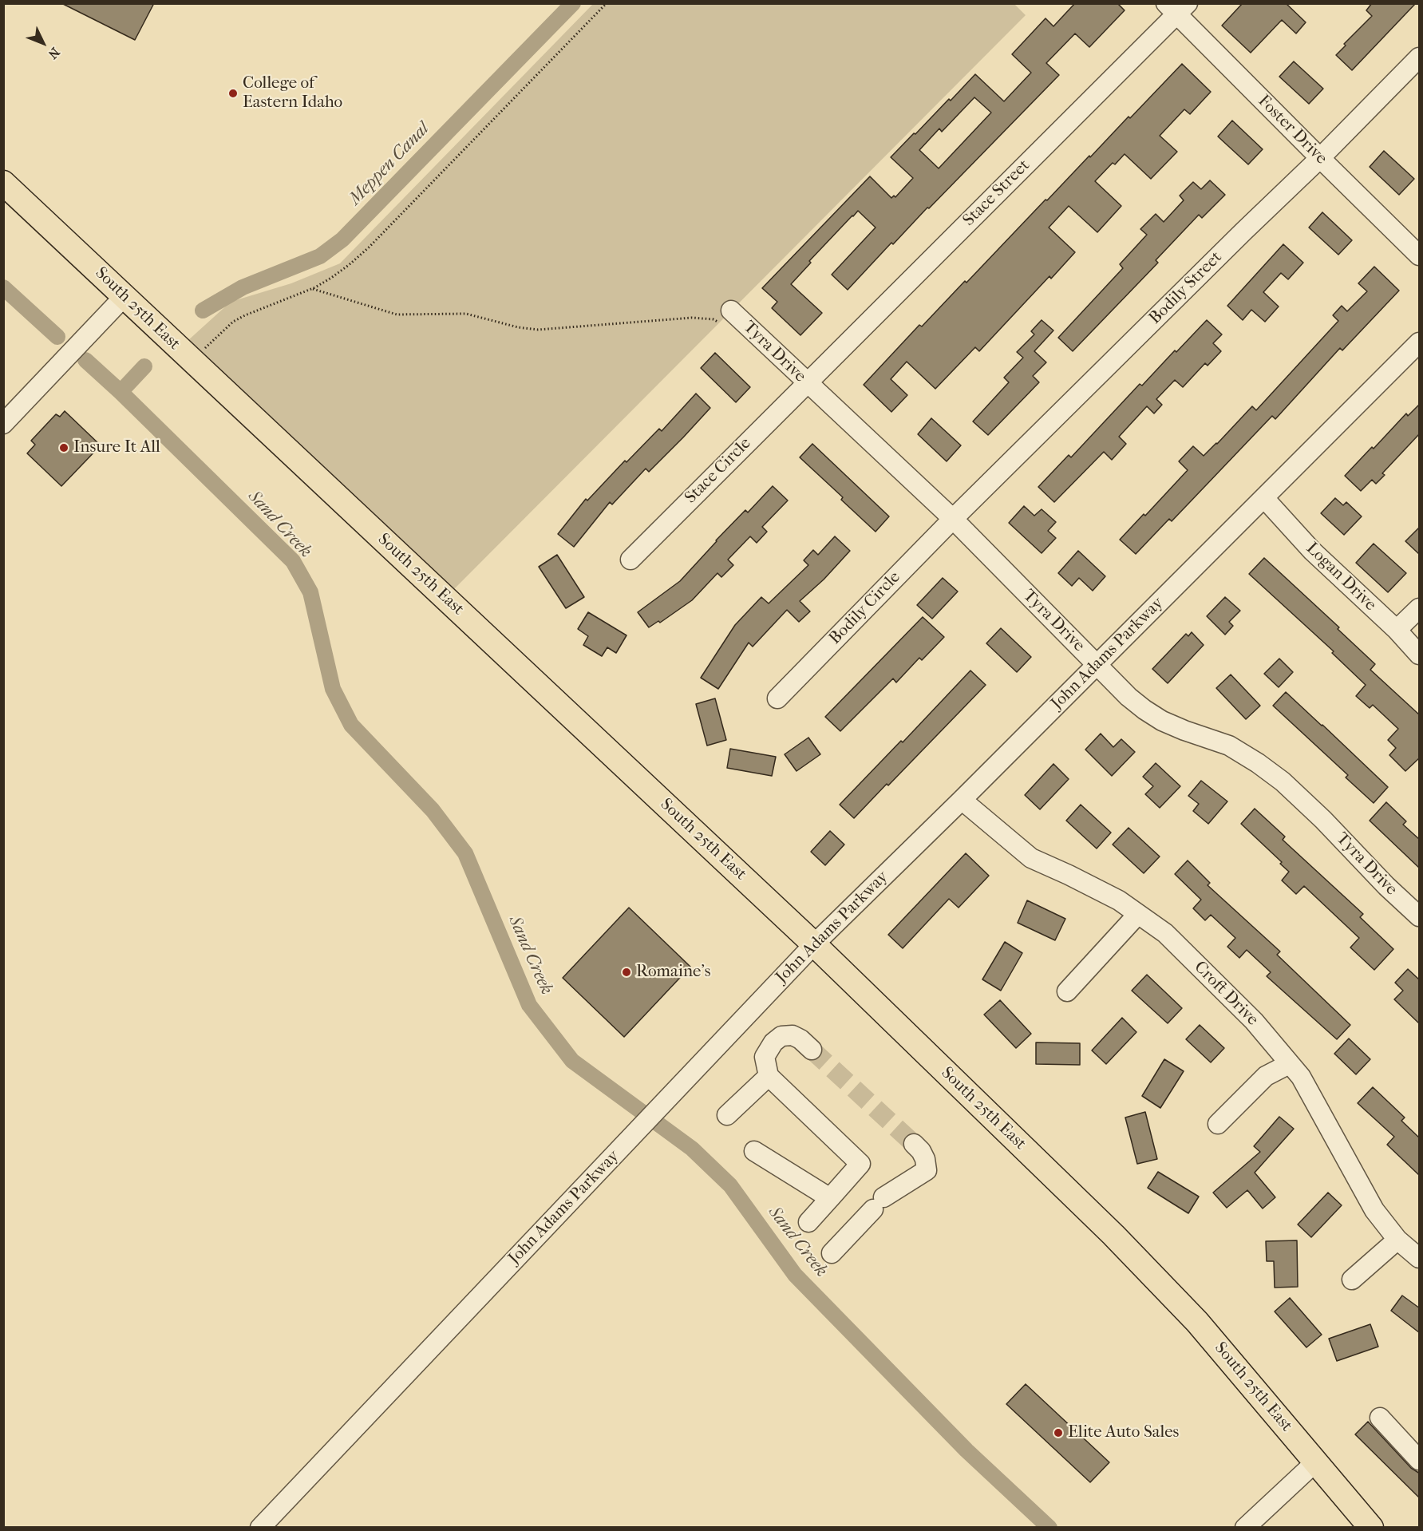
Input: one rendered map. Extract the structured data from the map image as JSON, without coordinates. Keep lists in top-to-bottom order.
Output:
{
  "streets": {
    "main road": ["South 25th East"],
    "street": [
      "Foster Drive",
      "Stace Street",
      "Bodily Street",
      "Tyra Drive",
      "Stace Circle",
      "Logan Drive",
      "Bodily Circle",
      "John Adams Parkway",
      "Croft Drive"
    ]
  },
  "crossings": [
    ["Foster Drive", "Stace Street"],
    ["Foster Drive", "Bodily Street"],
    ["Stace Street", "Tyra Drive"],
    ["Stace Street", "Stace Circle"],
    ["Bodily Street", "Tyra Drive"],
    ["Bodily Street", "Bodily Circle"],
    ["South 25th East", "John Adams Parkway"],
    ["Tyra Drive", "Stace Circle"],
    ["Tyra Drive", "Bodily Circle"],
    ["Tyra Drive", "John Adams Parkway"],
    ["Logan Drive", "John Adams Parkway"],
    ["John Adams Parkway", "Croft Drive"]
  ],
  "water": ["Meppen Canal", "Sand Creek"],
  "places": [
    "College of Eastern Idaho",
    "Insure It All",
    "Romaine's",
    "Elite Auto Sales"
  ],
  "north": "bottom right"
}
